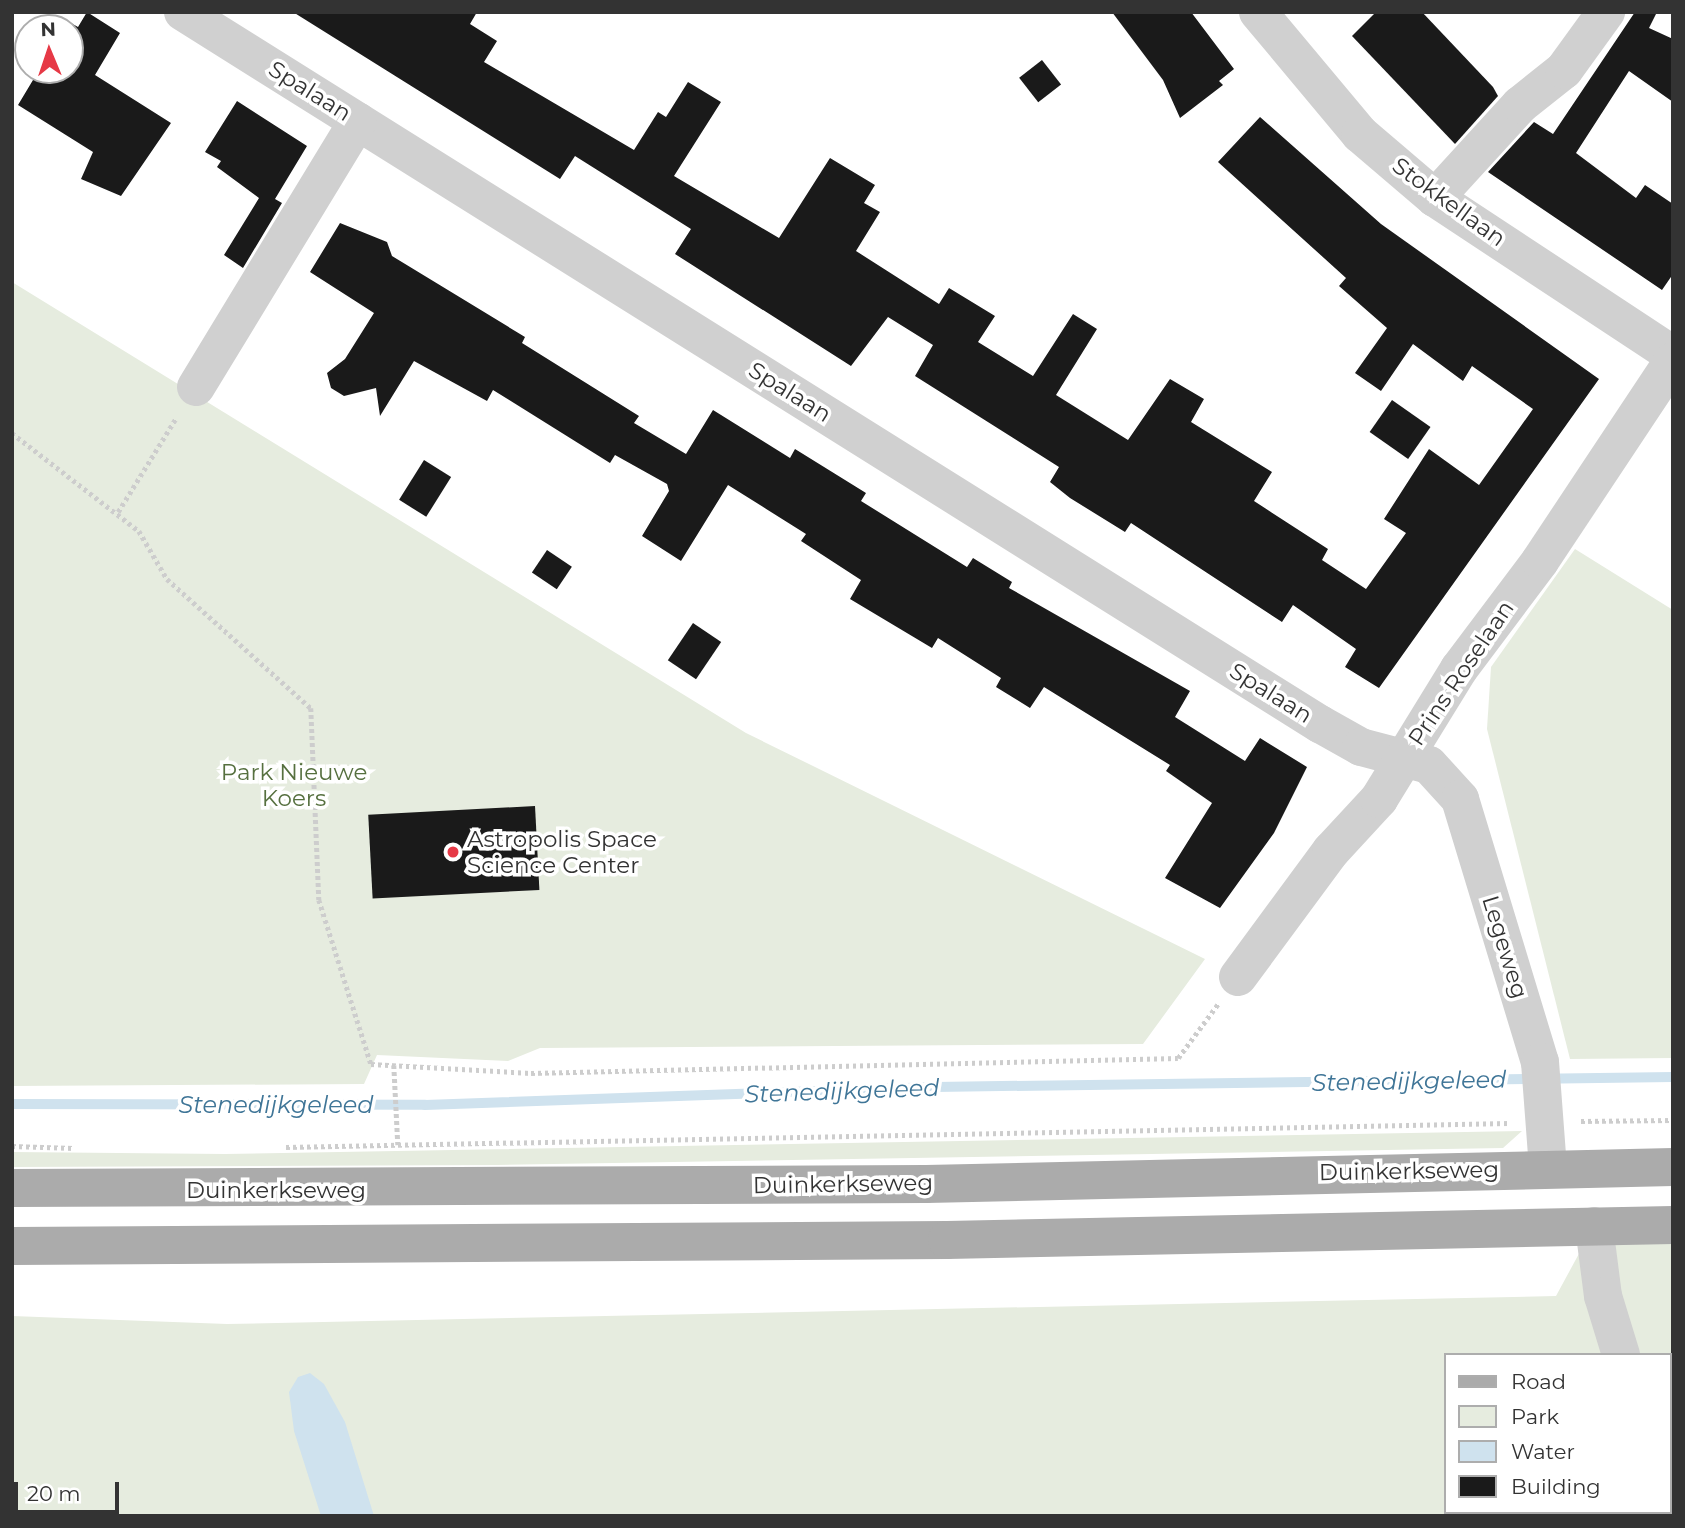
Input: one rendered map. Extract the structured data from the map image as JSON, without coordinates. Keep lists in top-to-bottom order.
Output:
{
  "streets": {
    "main road": ["Duinkerkseweg"],
    "street": [
      "Spalaan",
      "Stokkellaan",
      "Prins Roselaan",
      "Legeweg"
    ]
  },
  "crossings": [
    ["Spalaan", "Prins Roselaan"],
    ["Spalaan", "Legeweg"],
    ["Prins Roselaan", "Legeweg"],
    ["Legeweg", "Duinkerkseweg"]
  ],
  "water": ["Stenedijkgeleed"],
  "parks": ["Park Nieuwe Koers"],
  "places": ["Astropolis Space Science Center"],
  "legend": [
    "Road",
    "Park",
    "Water",
    "Building"
  ],
  "scale_bar": "20 m",
  "north": "top"
}
